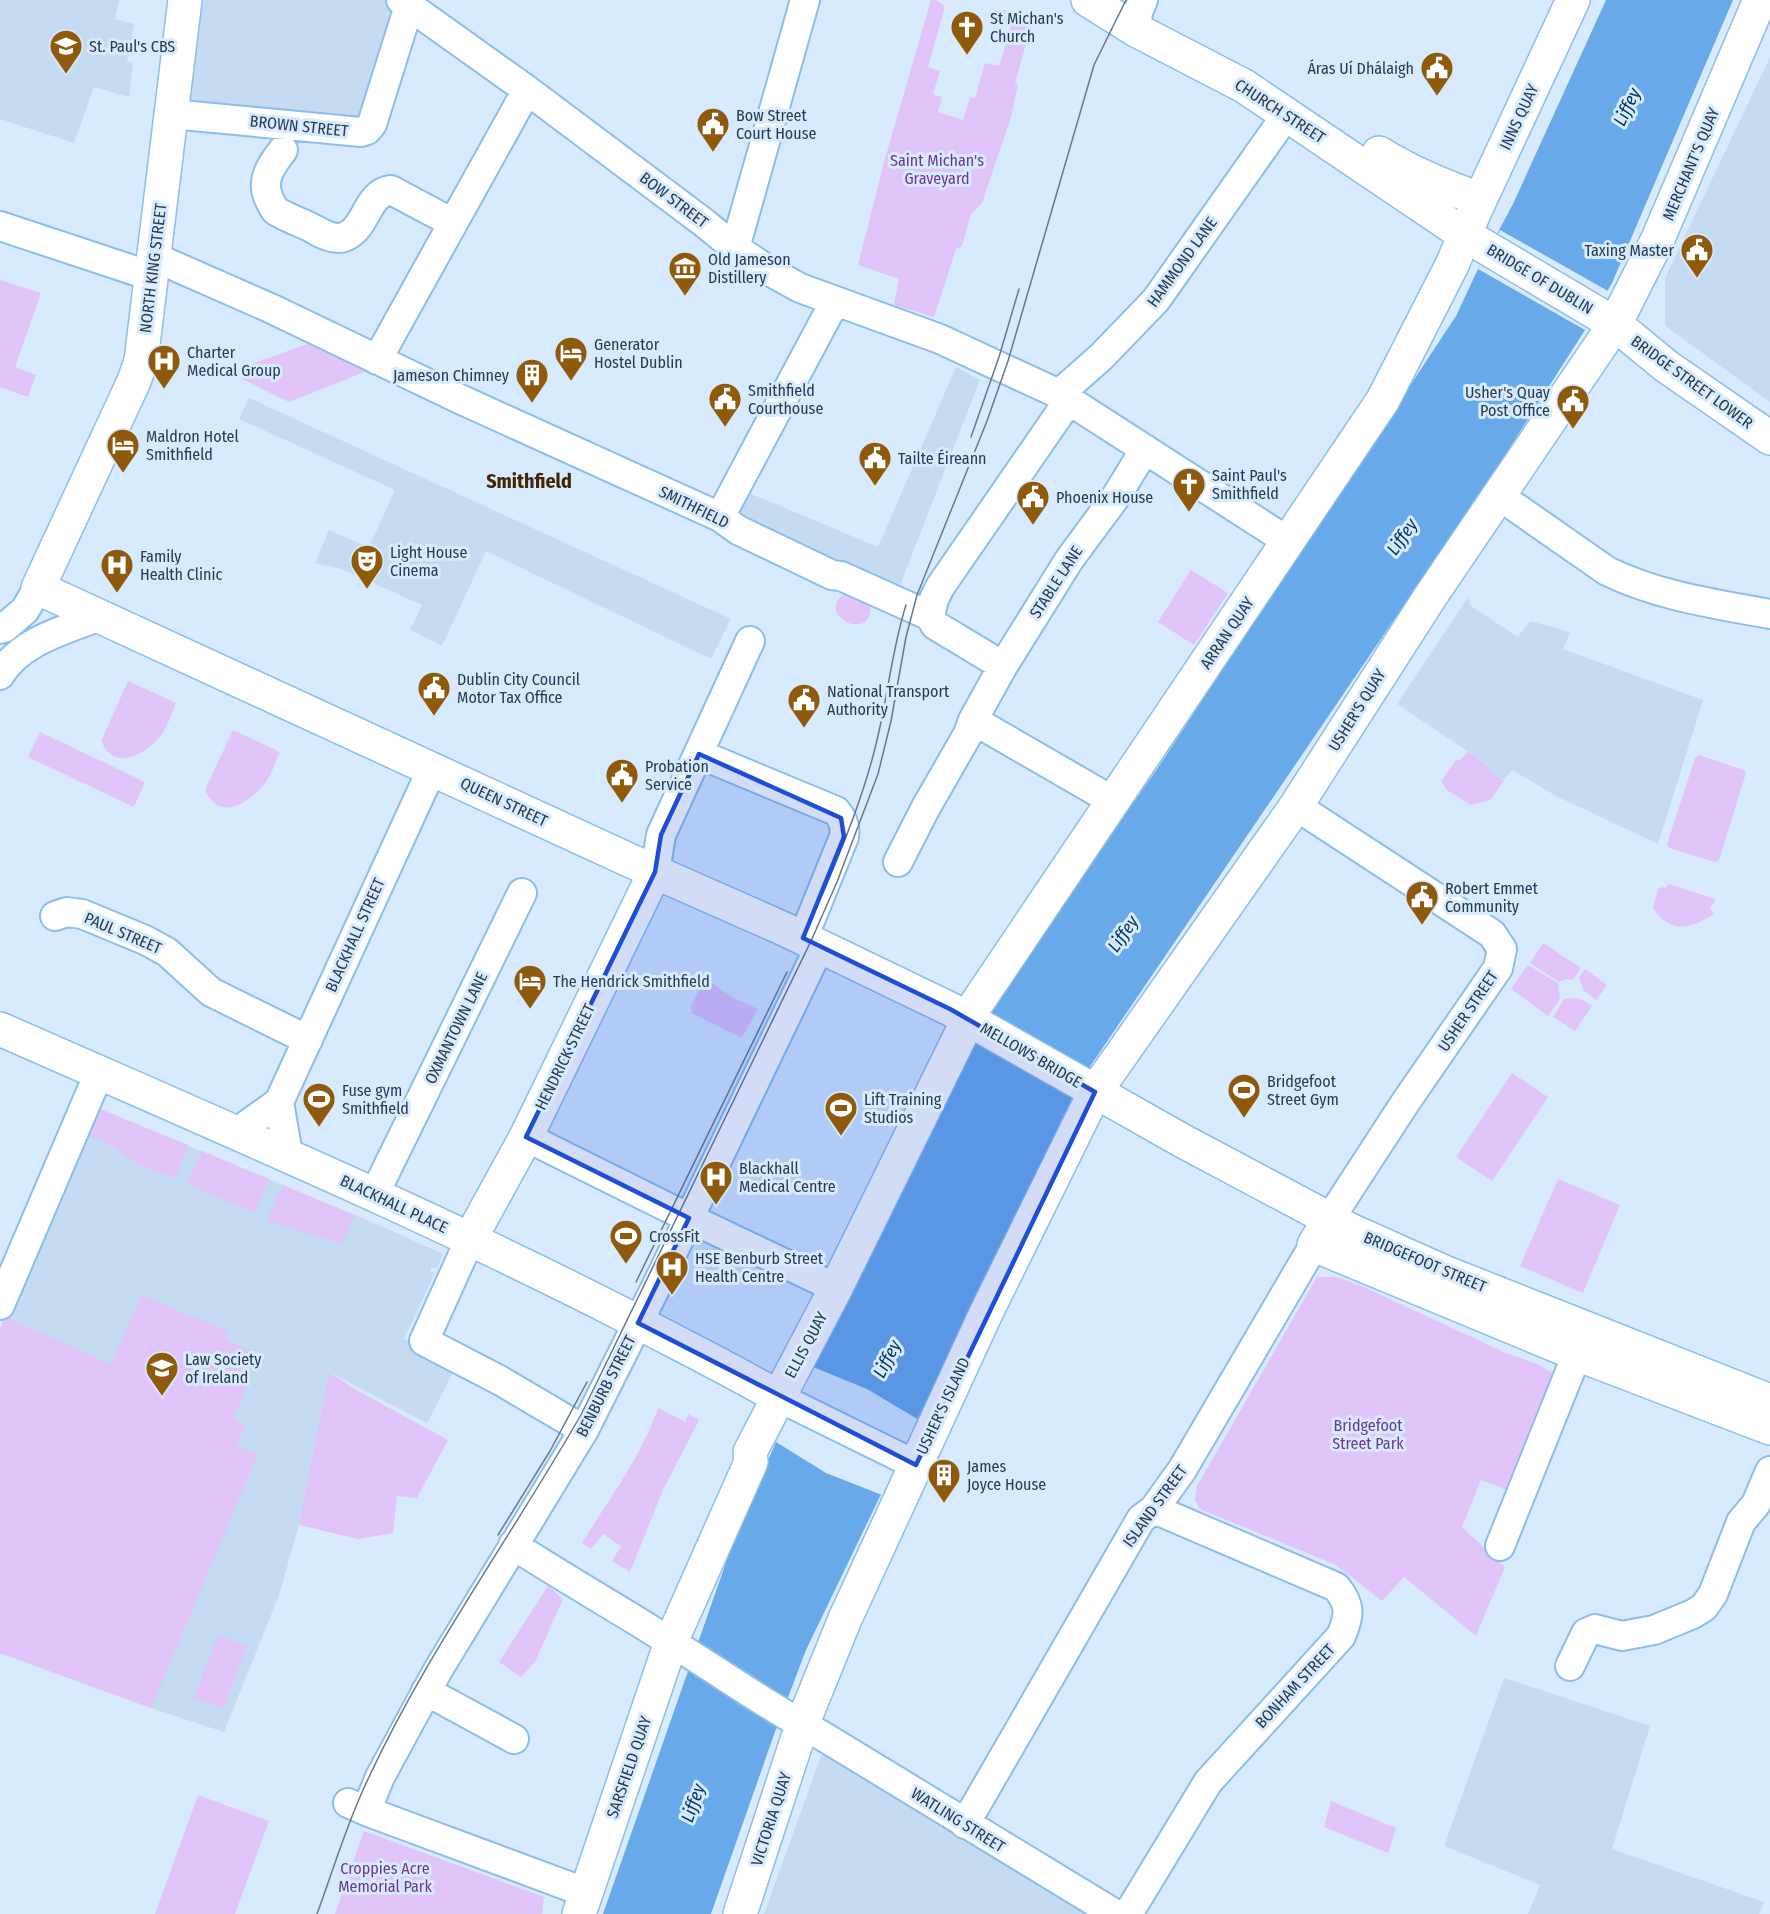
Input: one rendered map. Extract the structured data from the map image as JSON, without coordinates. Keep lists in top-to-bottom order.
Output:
{
  "streets": {
    "main road": [
      "CHURCH STREET",
      "INNS QUAY",
      "MERCHANT'S QUAY",
      "NORTH KING STREET",
      "BRIDGE OF DUBLIN",
      "BRIDGE STREET LOWER",
      "ARRAN QUAY",
      "USHER'S QUAY",
      "QUEEN STREET",
      "MELLOWS BRIDGE",
      "HENDRICK STREET",
      "BLACKHALL PLACE",
      "BRIDGEFOOT STREET",
      "ELLIS QUAY",
      "USHER'S ISLAND",
      "SARSFIELD QUAY",
      "VICTORIA QUAY"
    ],
    "street": [
      "BROWN STREET",
      "BOW STREET",
      "HAMMOND LANE",
      "SMITHFIELD",
      "STABLE LANE",
      "PAUL STREET",
      "BLACKHALL STREET",
      "USHER STREET",
      "OXMANTOWN LANE",
      "BENBURB STREET",
      "ISLAND STREET",
      "BONHAM STREET",
      "WATLING STREET"
    ]
  },
  "crossings": [
    ["CHURCH STREET", "INNS QUAY"],
    ["CHURCH STREET", "HAMMOND LANE"],
    ["CHURCH STREET", "BRIDGE OF DUBLIN"],
    ["CHURCH STREET", "ARRAN QUAY"],
    ["INNS QUAY", "BRIDGE OF DUBLIN"],
    ["INNS QUAY", "ARRAN QUAY"],
    ["BROWN STREET", "BOW STREET"],
    ["BROWN STREET", "NORTH KING STREET"],
    ["MERCHANT'S QUAY", "BRIDGE OF DUBLIN"],
    ["MERCHANT'S QUAY", "BRIDGE STREET LOWER"],
    ["MERCHANT'S QUAY", "USHER'S QUAY"],
    ["BOW STREET", "HAMMOND LANE"],
    ["BOW STREET", "STABLE LANE"],
    ["BOW STREET", "ARRAN QUAY"],
    ["HAMMOND LANE", "SMITHFIELD"],
    ["NORTH KING STREET", "SMITHFIELD"],
    ["NORTH KING STREET", "QUEEN STREET"],
    ["BRIDGE OF DUBLIN", "BRIDGE STREET LOWER"],
    ["BRIDGE OF DUBLIN", "ARRAN QUAY"],
    ["BRIDGE OF DUBLIN", "USHER'S QUAY"],
    ["BRIDGE STREET LOWER", "USHER'S QUAY"],
    ["SMITHFIELD", "STABLE LANE"],
    ["ARRAN QUAY", "QUEEN STREET"],
    ["ARRAN QUAY", "MELLOWS BRIDGE"],
    ["ARRAN QUAY", "ELLIS QUAY"],
    ["USHER'S QUAY", "USHER STREET"],
    ["USHER'S QUAY", "MELLOWS BRIDGE"],
    ["USHER'S QUAY", "BRIDGEFOOT STREET"],
    ["USHER'S QUAY", "USHER'S ISLAND"],
    ["QUEEN STREET", "BLACKHALL STREET"],
    ["QUEEN STREET", "MELLOWS BRIDGE"],
    ["QUEEN STREET", "HENDRICK STREET"],
    ["QUEEN STREET", "ELLIS QUAY"],
    ["QUEEN STREET", "BENBURB STREET"],
    ["PAUL STREET", "BLACKHALL STREET"],
    ["BLACKHALL STREET", "BLACKHALL PLACE"],
    ["USHER STREET", "BRIDGEFOOT STREET"],
    ["USHER STREET", "ISLAND STREET"],
    ["OXMANTOWN LANE", "BLACKHALL PLACE"],
    ["MELLOWS BRIDGE", "BRIDGEFOOT STREET"],
    ["MELLOWS BRIDGE", "ELLIS QUAY"],
    ["MELLOWS BRIDGE", "USHER'S ISLAND"],
    ["HENDRICK STREET", "BLACKHALL PLACE"],
    ["BLACKHALL PLACE", "ELLIS QUAY"],
    ["BLACKHALL PLACE", "BENBURB STREET"],
    ["BRIDGEFOOT STREET", "USHER'S ISLAND"],
    ["BRIDGEFOOT STREET", "ISLAND STREET"],
    ["ELLIS QUAY", "SARSFIELD QUAY"],
    ["ELLIS QUAY", "WATLING STREET"],
    ["BENBURB STREET", "SARSFIELD QUAY"],
    ["BENBURB STREET", "WATLING STREET"],
    ["USHER'S ISLAND", "VICTORIA QUAY"],
    ["USHER'S ISLAND", "WATLING STREET"],
    ["ISLAND STREET", "BONHAM STREET"],
    ["ISLAND STREET", "WATLING STREET"],
    ["SARSFIELD QUAY", "WATLING STREET"],
    ["VICTORIA QUAY", "WATLING STREET"]
  ],
  "districts": ["Smithfield"],
  "water": ["Liffey"],
  "parks": ["Saint Michan's Graveyard", "Bridgefoot Street Park", "Croppies Acre Memorial Park"],
  "places": {
    "church": ["St Michan's Church", "Saint Paul's Smithfield"],
    "school or university": ["St. Paul's CBS", "Law Society of Ireland"],
    "public building": [
      "Áras Uí Dhálaigh",
      "Bow Street Court House",
      "Taxing Master",
      "Smithfield Courthouse",
      "Usher's Quay Post Office",
      "Tailte Éireann",
      "Phoenix House",
      "Dublin City Council Motor Tax Office",
      "National Transport Authority",
      "Probation Service",
      "Robert Emmet Community"
    ],
    "museum": ["Old Jameson Distillery"],
    "hotel": ["Generator Hostel Dublin", "Maldron Hotel Smithfield", "The Hendrick Smithfield"],
    "hospital": [
      "Charter Medical Group",
      "Family Health Clinic",
      "Blackhall Medical Centre",
      "HSE Benburb Street Health Centre"
    ],
    "building": ["Jameson Chimney", "James Joyce House"],
    "theatre": ["Light House Cinema"],
    "sports": [
      "Bridgefoot Street Gym",
      "Fuse gym Smithfield",
      "Lift Training Studios",
      "CrossFit"
    ]
  }
}
